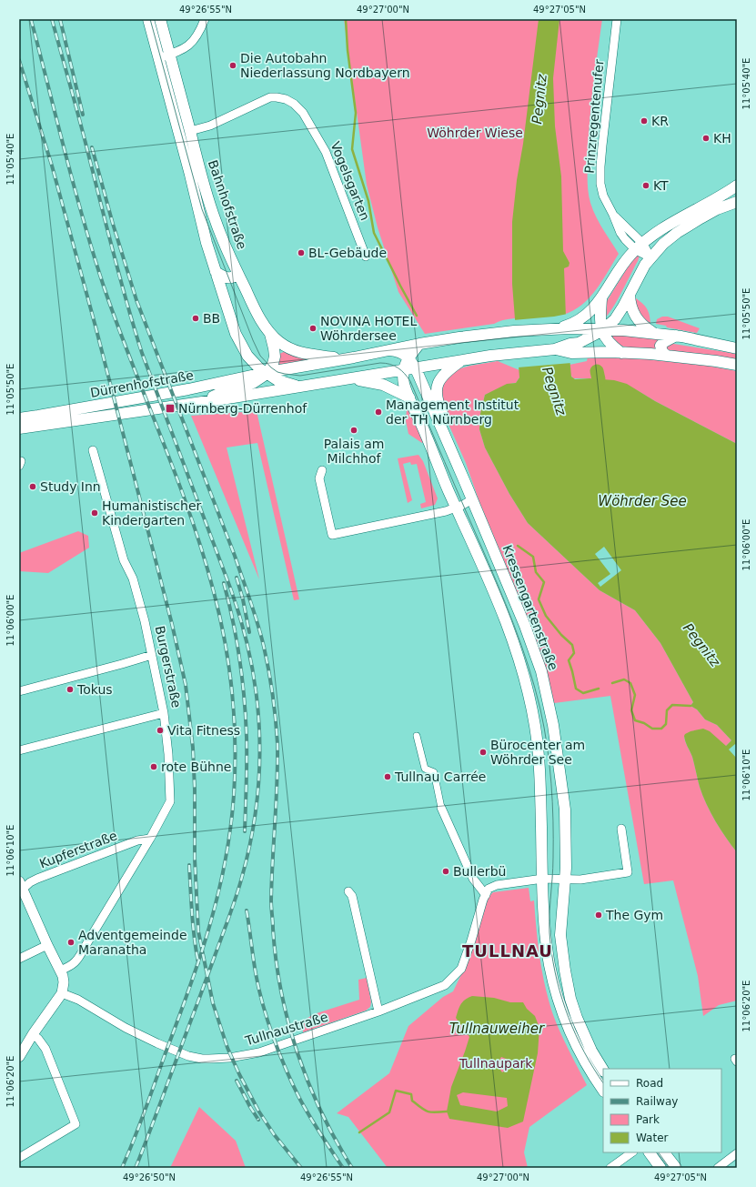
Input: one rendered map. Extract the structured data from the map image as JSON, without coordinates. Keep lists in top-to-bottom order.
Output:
{
  "streets": {
    "main road": ["Bahnhofstraße", "Dürrenhofstraße", "Kressengartenstraße"],
    "street": [
      "Prinzregentenufer",
      "Vogelsgarten",
      "Burgerstraße",
      "Kupferstraße",
      "Tullnaustraße"
    ]
  },
  "crossings": [
    ["Vogelsgarten", "Bahnhofstraße"],
    ["Bahnhofstraße", "Dürrenhofstraße"],
    ["Dürrenhofstraße", "Kressengartenstraße"],
    ["Burgerstraße", "Kupferstraße"]
  ],
  "districts": ["TULLNAU"],
  "water": ["Pegnitz", "Wöhrder See", "Tullnauweiher"],
  "parks": ["Wöhrder Wiese", "Tullnaupark"],
  "places": {
    "other": [
      "Die Autobahn Niederlassung Nordbayern",
      "KR",
      "KH",
      "KT",
      "BL-Gebäude",
      "BB",
      "NOVINA HOTEL Wöhrdersee",
      "Management Institut der TH Nürnberg",
      "Palais am Milchhof",
      "Study Inn",
      "Humanistischer Kindergarten",
      "Tokus",
      "Vita Fitness",
      "Bürocenter am Wöhrder See",
      "rote Bühne",
      "Tullnau Carrée",
      "Bullerbü",
      "The Gym",
      "Adventgemeinde Maranatha"
    ],
    "transit": ["Nürnberg-Dürrenhof"]
  },
  "legend": [
    "Road",
    "Railway",
    "Park",
    "Water"
  ],
  "coordinates": [
    "49°26'55\"N",
    "49°27'00\"N",
    "49°27'05\"N",
    "11°05'40\"E",
    "11°05'50\"E",
    "11°06'00\"E",
    "11°06'10\"E",
    "11°06'20\"E",
    "49°26'50\"N"
  ]
}
